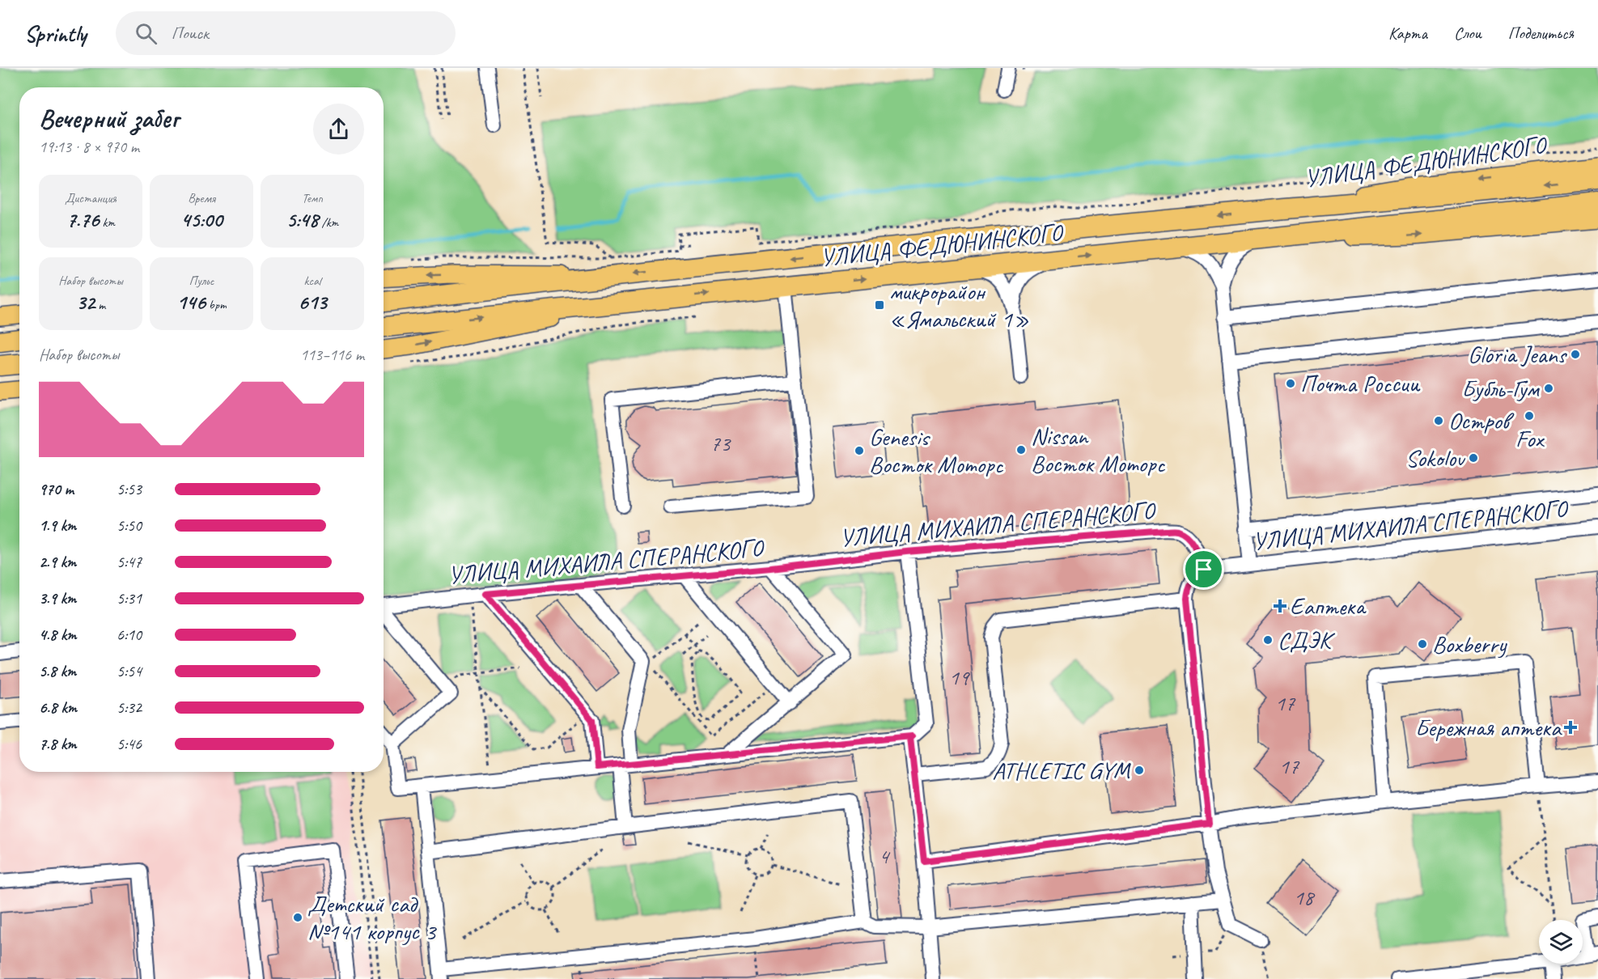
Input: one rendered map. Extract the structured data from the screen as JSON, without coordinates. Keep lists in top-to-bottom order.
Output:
{
  "streets": {
    "highway": ["УЛИЦА ФЕДЮНИНСКОГО"],
    "street": ["УЛИЦА МИХАИЛА СПЕРАНСКОГО"]
  },
  "places": {
    "transit": ["микрорайон «Ямальский 1»"],
    "other": [
      "Gloria Jeans",
      "Почта России",
      "Бубль-Гум",
      "Fox",
      "Остров",
      "Nissan Восток Моторс",
      "Genesis Восток Моторс",
      "Sokolov",
      "СДЭК",
      "Boxberry",
      "ATHLETIC GYM",
      "Детский сад №141 корпус 3"
    ],
    "health": ["Еаптека", "Бережная аптека"]
  },
  "house_numbers": [
    "73",
    "19",
    "17",
    "17",
    "4",
    "18"
  ],
  "page": {
    "header": "Sprintly",
    "search": "Поиск",
    "nav": ["Карта", "Слои", "Поделиться"],
    "heading": ["Вечерний забег", "19:13 · 8 × 970 m"],
    "stats": [
      ["Дистанция", "7.76 km"],
      ["Время", "45:00"],
      ["Темп", "5:48 /km"],
      ["Набор высоты", "32 m"],
      ["Пульс", "146 bpm"],
      ["kcal", "613"]
    ],
    "chart": ["Набор высоты", "113–116 m"],
    "list": [
      {
        "name": "970 m",
        "note": "5:53"
      },
      {
        "name": "1.9 km",
        "note": "5:50"
      },
      {
        "name": "2.9 km",
        "note": "5:47"
      },
      {
        "name": "3.9 km",
        "note": "5:31"
      },
      {
        "name": "4.8 km",
        "note": "6:10"
      },
      {
        "name": "5.8 km",
        "note": "5:54"
      },
      {
        "name": "6.8 km",
        "note": "5:32"
      },
      {
        "name": "7.8 km",
        "note": "5:46"
      }
    ]
  }
}
